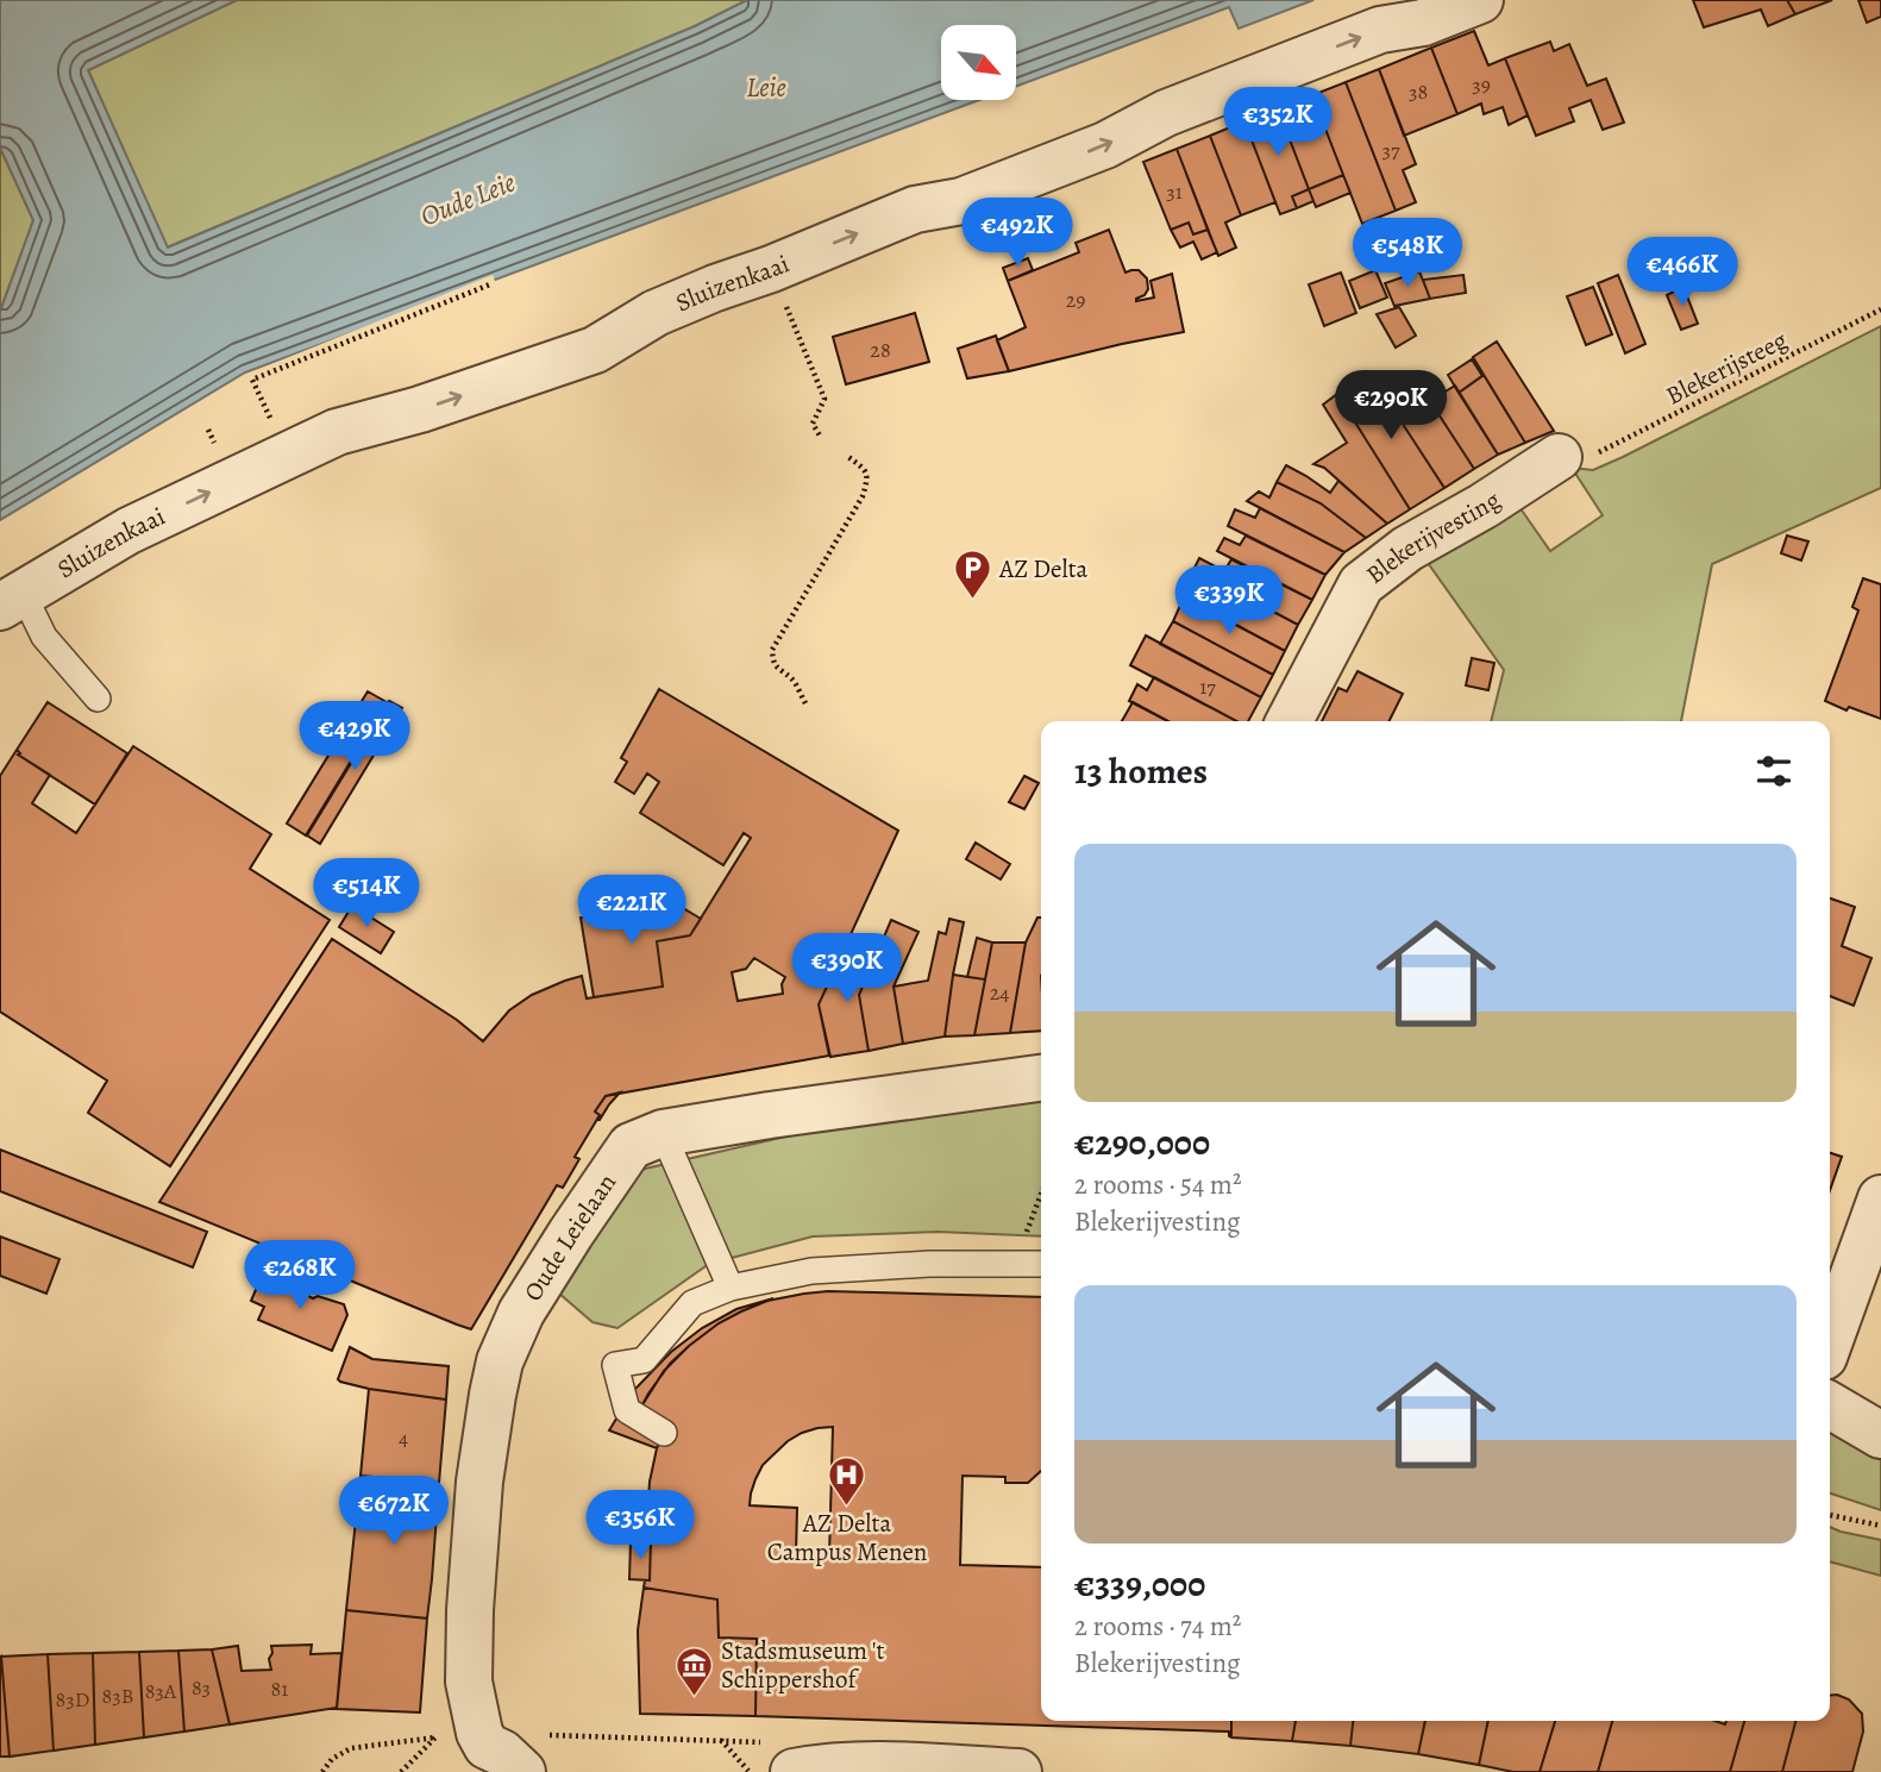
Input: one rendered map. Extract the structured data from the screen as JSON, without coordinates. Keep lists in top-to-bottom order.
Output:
{
  "streets": {
    "street": ["Sluizenkaai", "Blekerijvesting", "Oude Leielaan"],
    "path": ["Blekerijsteeg"]
  },
  "crossings": [
    ["Blekerijsteeg", "Blekerijvesting"]
  ],
  "one_way": ["Sluizenkaai"],
  "water": ["Leie", "Oude Leie"],
  "places": {
    "parking": ["AZ Delta"],
    "hospital": ["AZ Delta Campus Menen"],
    "museum": ["Stadsmuseum 't Schippershof"]
  },
  "house_numbers": [
    "39",
    "38",
    "37",
    "31",
    "29",
    "28",
    "17",
    "24",
    "4",
    "83",
    "81",
    "83A",
    "83B",
    "83D"
  ],
  "north": "bottom right",
  "page": {
    "price": [
      "€352K",
      "€492K",
      "€548K",
      "€466K",
      "€290K",
      "€339K",
      "€429K",
      "€514K",
      "€221K",
      "€390K",
      "€268K",
      "€672K",
      "€356K"
    ],
    "heading": "13 homes",
    "list": [
      {
        "name": "€290,000",
        "note": "2 rooms · 54 m² · Blekerijvesting"
      },
      {
        "name": "€339,000",
        "note": "2 rooms · 74 m² · Blekerijvesting"
      }
    ]
  }
}
